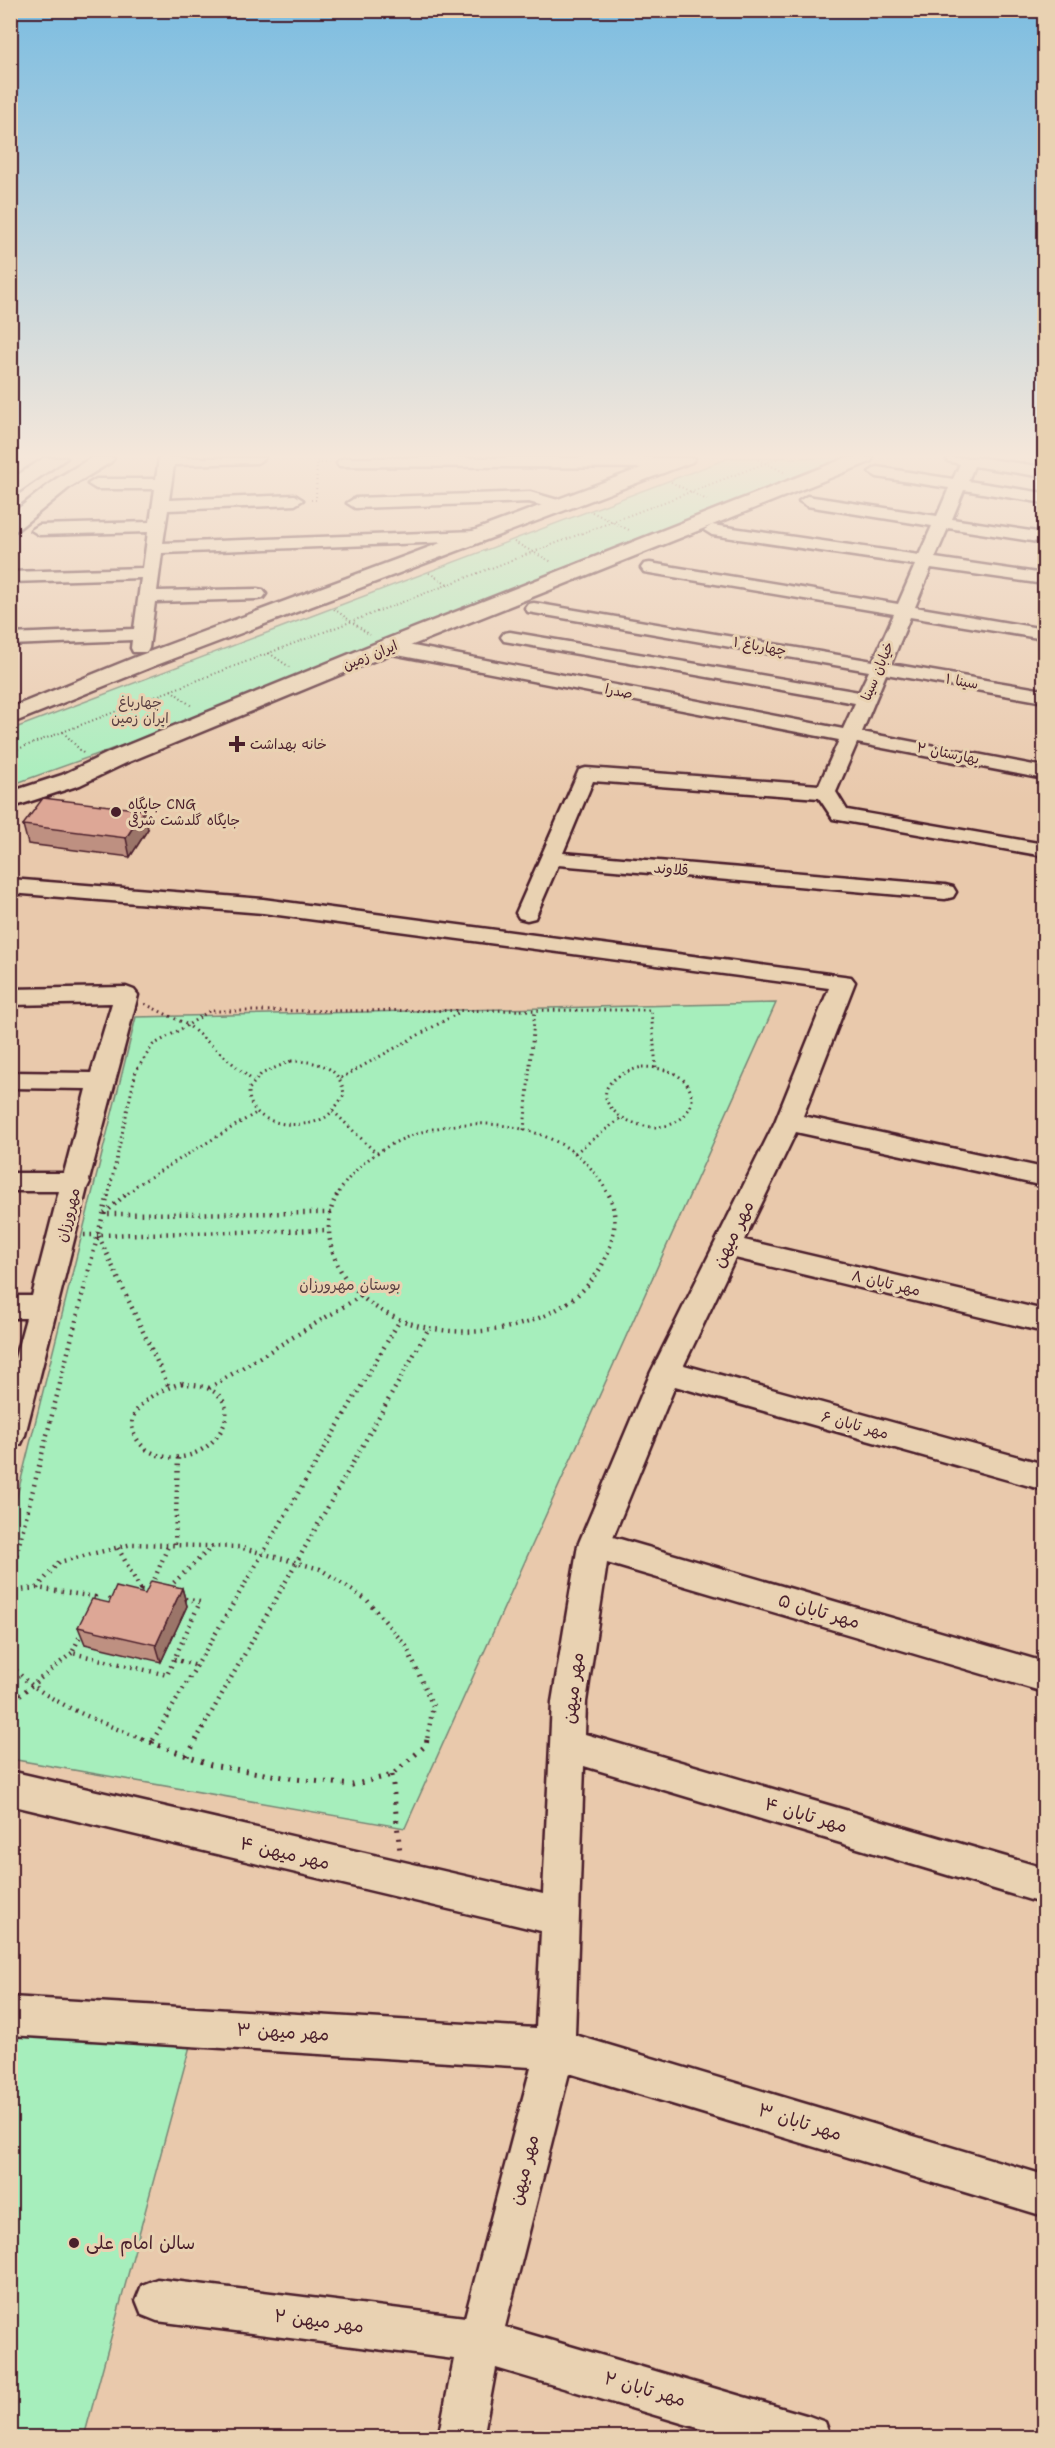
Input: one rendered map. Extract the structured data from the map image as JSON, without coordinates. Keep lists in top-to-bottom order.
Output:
{
  "streets": {
    "main road": ["ایران زمین"],
    "street": [
      "چهارباغ ۱",
      "خیابان سینا",
      "سینا ۱",
      "صدرا",
      "بهارستان ۲",
      "قلاوند",
      "مهرورزان",
      "مهر میهن",
      "مهر تابان ۸",
      "مهر تابان ۶",
      "مهر تابان ۵",
      "مهر تابان ۴",
      "مهر میهن ۴",
      "مهر میهن ۳",
      "مهر تابان ۳",
      "مهر میهن ۲",
      "مهر تابان ۲"
    ]
  },
  "crossings": [
    ["چهارباغ ۱", "خیابان سینا"],
    ["چهارباغ ۱", "سینا ۱"],
    ["ایران زمین", "صدرا"],
    ["خیابان سینا", "سینا ۱"],
    ["خیابان سینا", "صدرا"],
    ["خیابان سینا", "بهارستان ۲"],
    ["صدرا", "بهارستان ۲"],
    ["مهر میهن", "مهر تابان ۸"],
    ["مهر میهن", "مهر تابان ۶"],
    ["مهر میهن", "مهر تابان ۵"],
    ["مهر میهن", "مهر تابان ۴"],
    ["مهر میهن", "مهر میهن ۴"],
    ["مهر میهن", "مهر میهن ۳"],
    ["مهر میهن", "مهر تابان ۳"],
    ["مهر میهن", "مهر میهن ۲"],
    ["مهر میهن", "مهر تابان ۲"],
    ["مهر میهن ۳", "مهر تابان ۳"],
    ["مهر میهن ۲", "مهر تابان ۲"]
  ],
  "parks": ["چهارباغ ایران زمین", "بوستان مهرورزان"],
  "places": {
    "health": ["خانه بهداشت"],
    "other": ["جایگاه CNG جایگاه گلدشت شرقی", "سالن امام علی"]
  }
}
